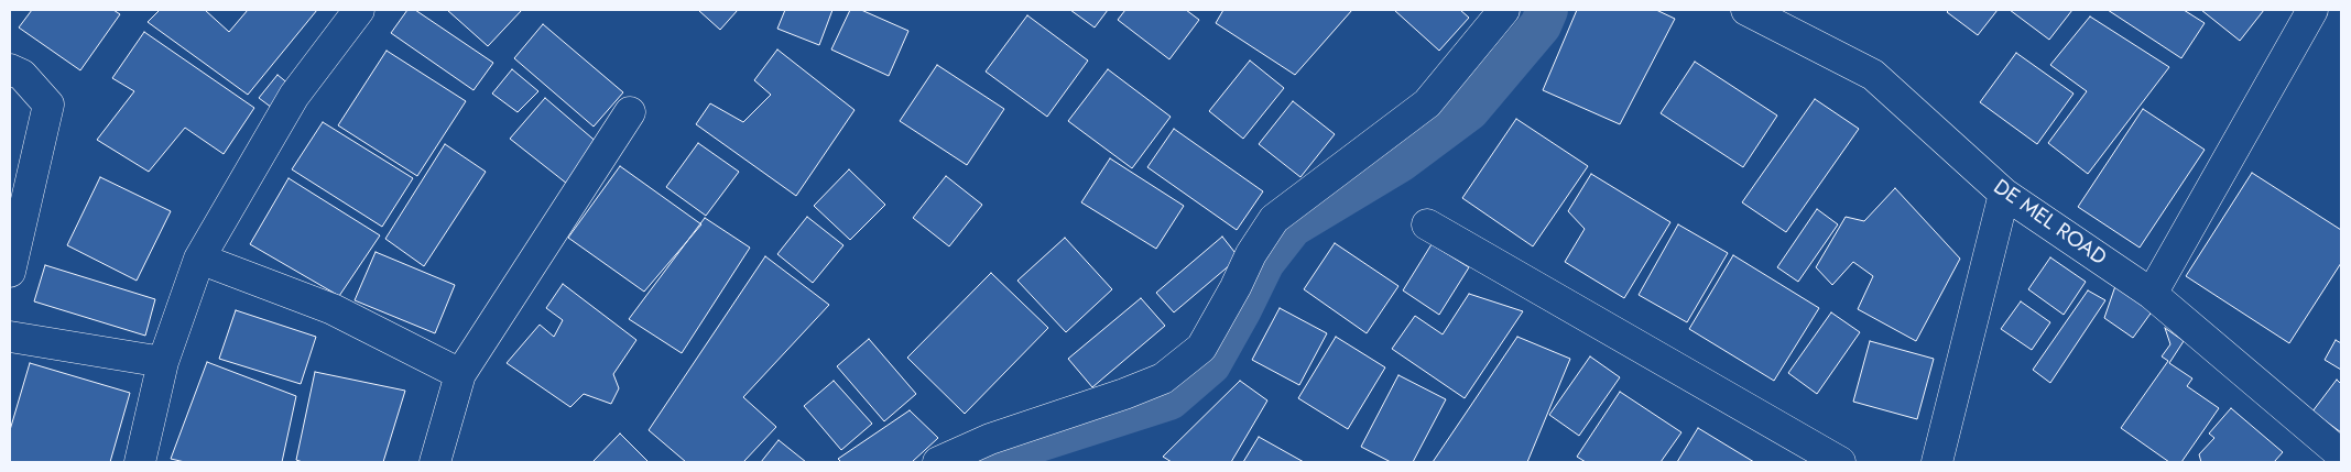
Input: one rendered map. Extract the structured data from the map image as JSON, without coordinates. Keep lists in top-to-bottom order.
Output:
{
  "streets": {
    "street": ["DE MEL ROAD"]
  }
}
